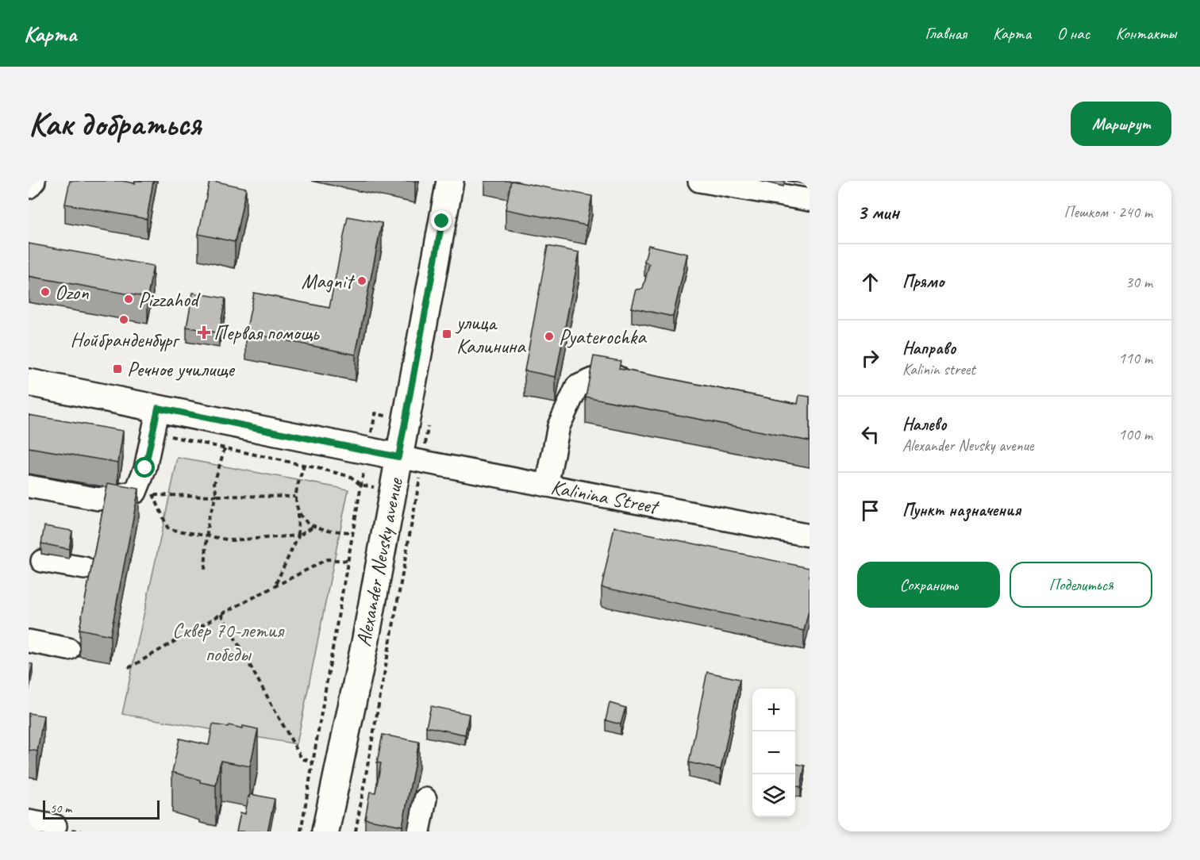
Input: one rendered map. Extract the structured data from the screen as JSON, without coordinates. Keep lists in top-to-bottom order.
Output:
{
  "streets": {
    "main road": ["Alexander Nevsky avenue"],
    "street": ["Kalinina Street"]
  },
  "crossings": [
    ["Kalinina Street", "Alexander Nevsky avenue"]
  ],
  "parks": ["Сквер 70-летия победы"],
  "places": {
    "other": [
      "Magnit",
      "Ozon",
      "Pizzahod",
      "Нойбранденбург",
      "Pyaterochka"
    ],
    "health": ["Первая помощь"],
    "transit": ["улица Калинина", "Речное училище"]
  },
  "scale_bar": "50 m",
  "page": {
    "header": "Карта",
    "nav": [
      "Главная",
      "Карта",
      "О нас",
      "Контакты"
    ],
    "buttons": [
      "Маршрут",
      ["Сохранить", "Поделиться"]
    ],
    "title": "Как добраться",
    "heading": ["3 мин", "Пешком · 240 m"],
    "list": [
      ["Прямо", "30 m"],
      ["Направо", "Kalinin street", "110 m"],
      ["Налево", "Alexander Nevsky avenue", "100 m"],
      "Пункт назначения"
    ],
    "map_buttons": ["+", "−"],
    "scale": "50 m"
  }
}
